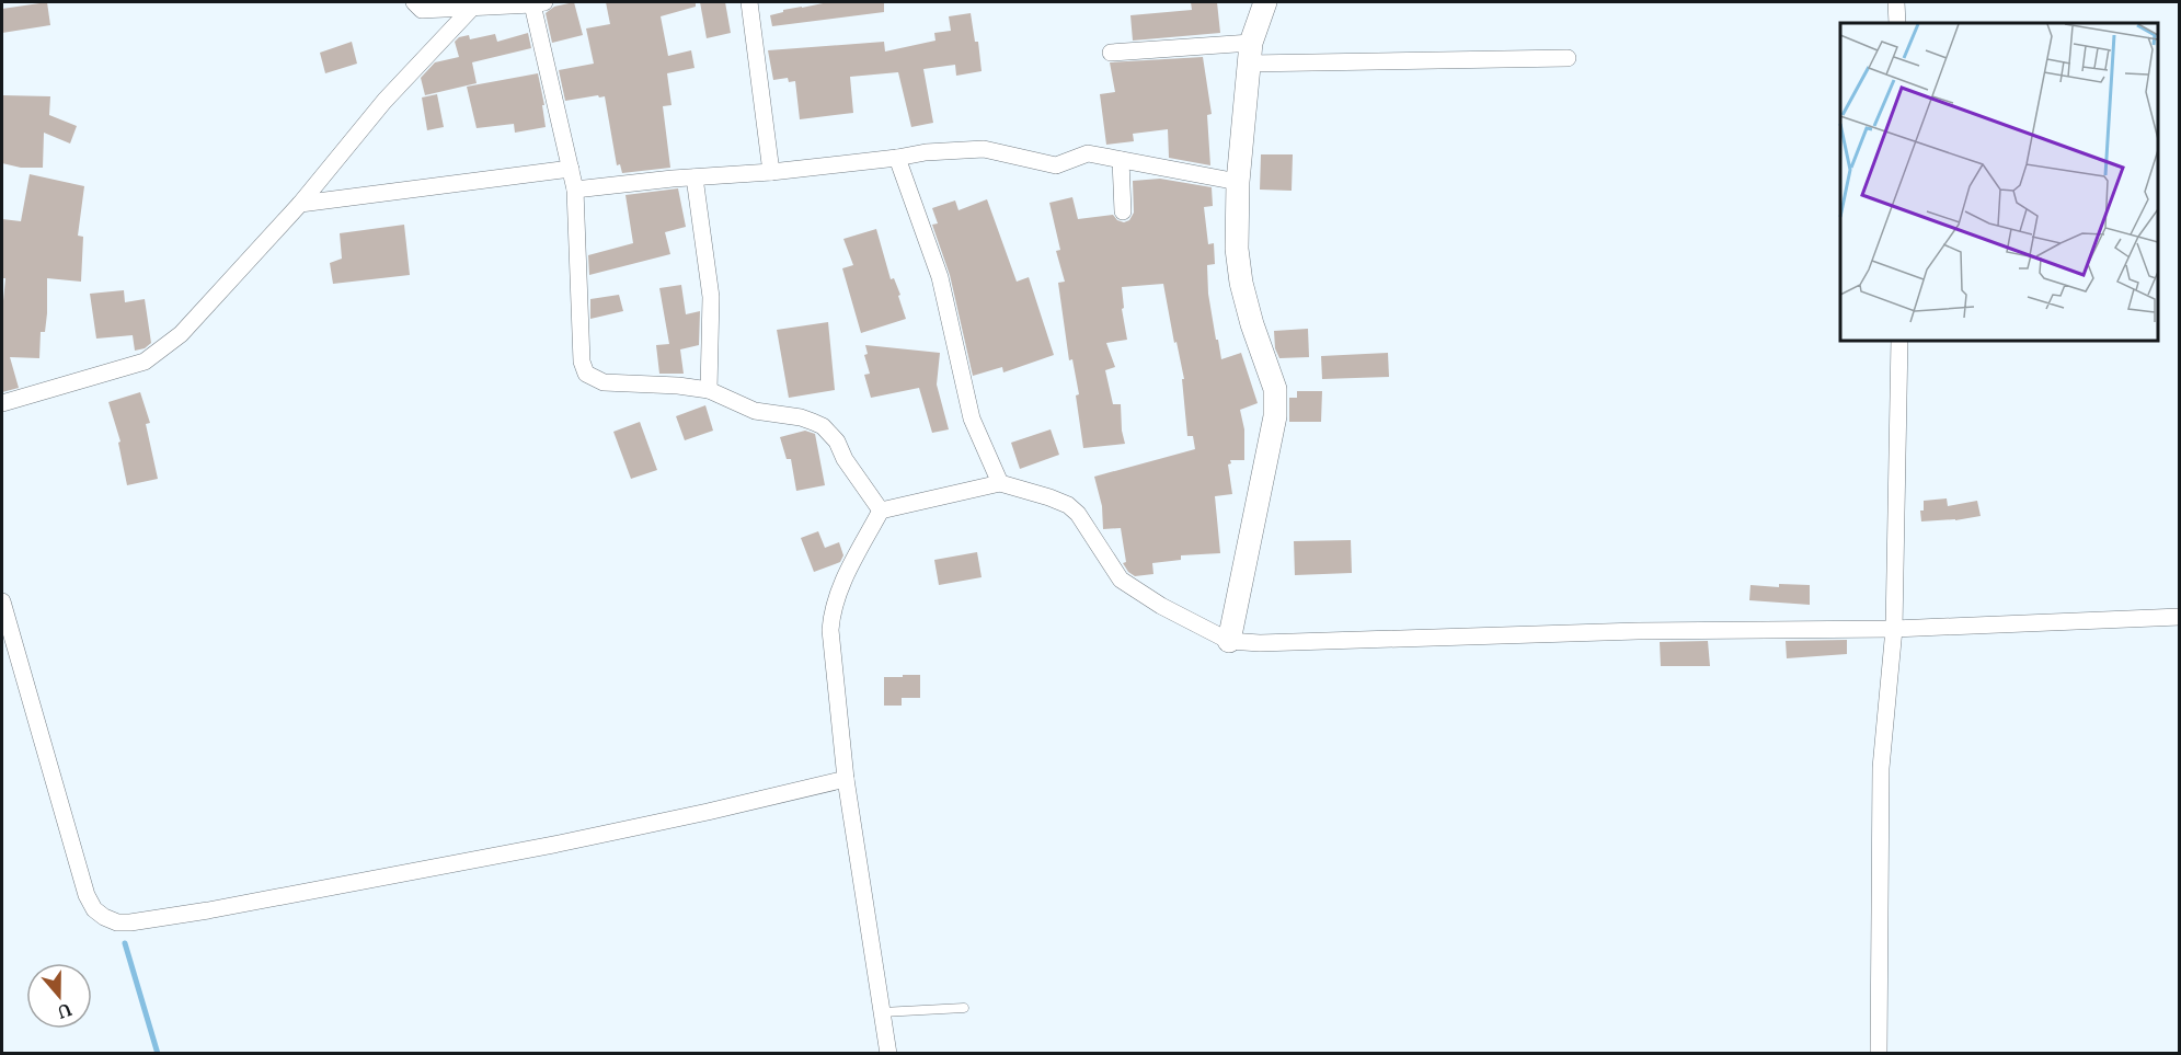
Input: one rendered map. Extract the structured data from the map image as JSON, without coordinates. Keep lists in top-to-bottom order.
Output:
{
  "north": "bottom"
}
